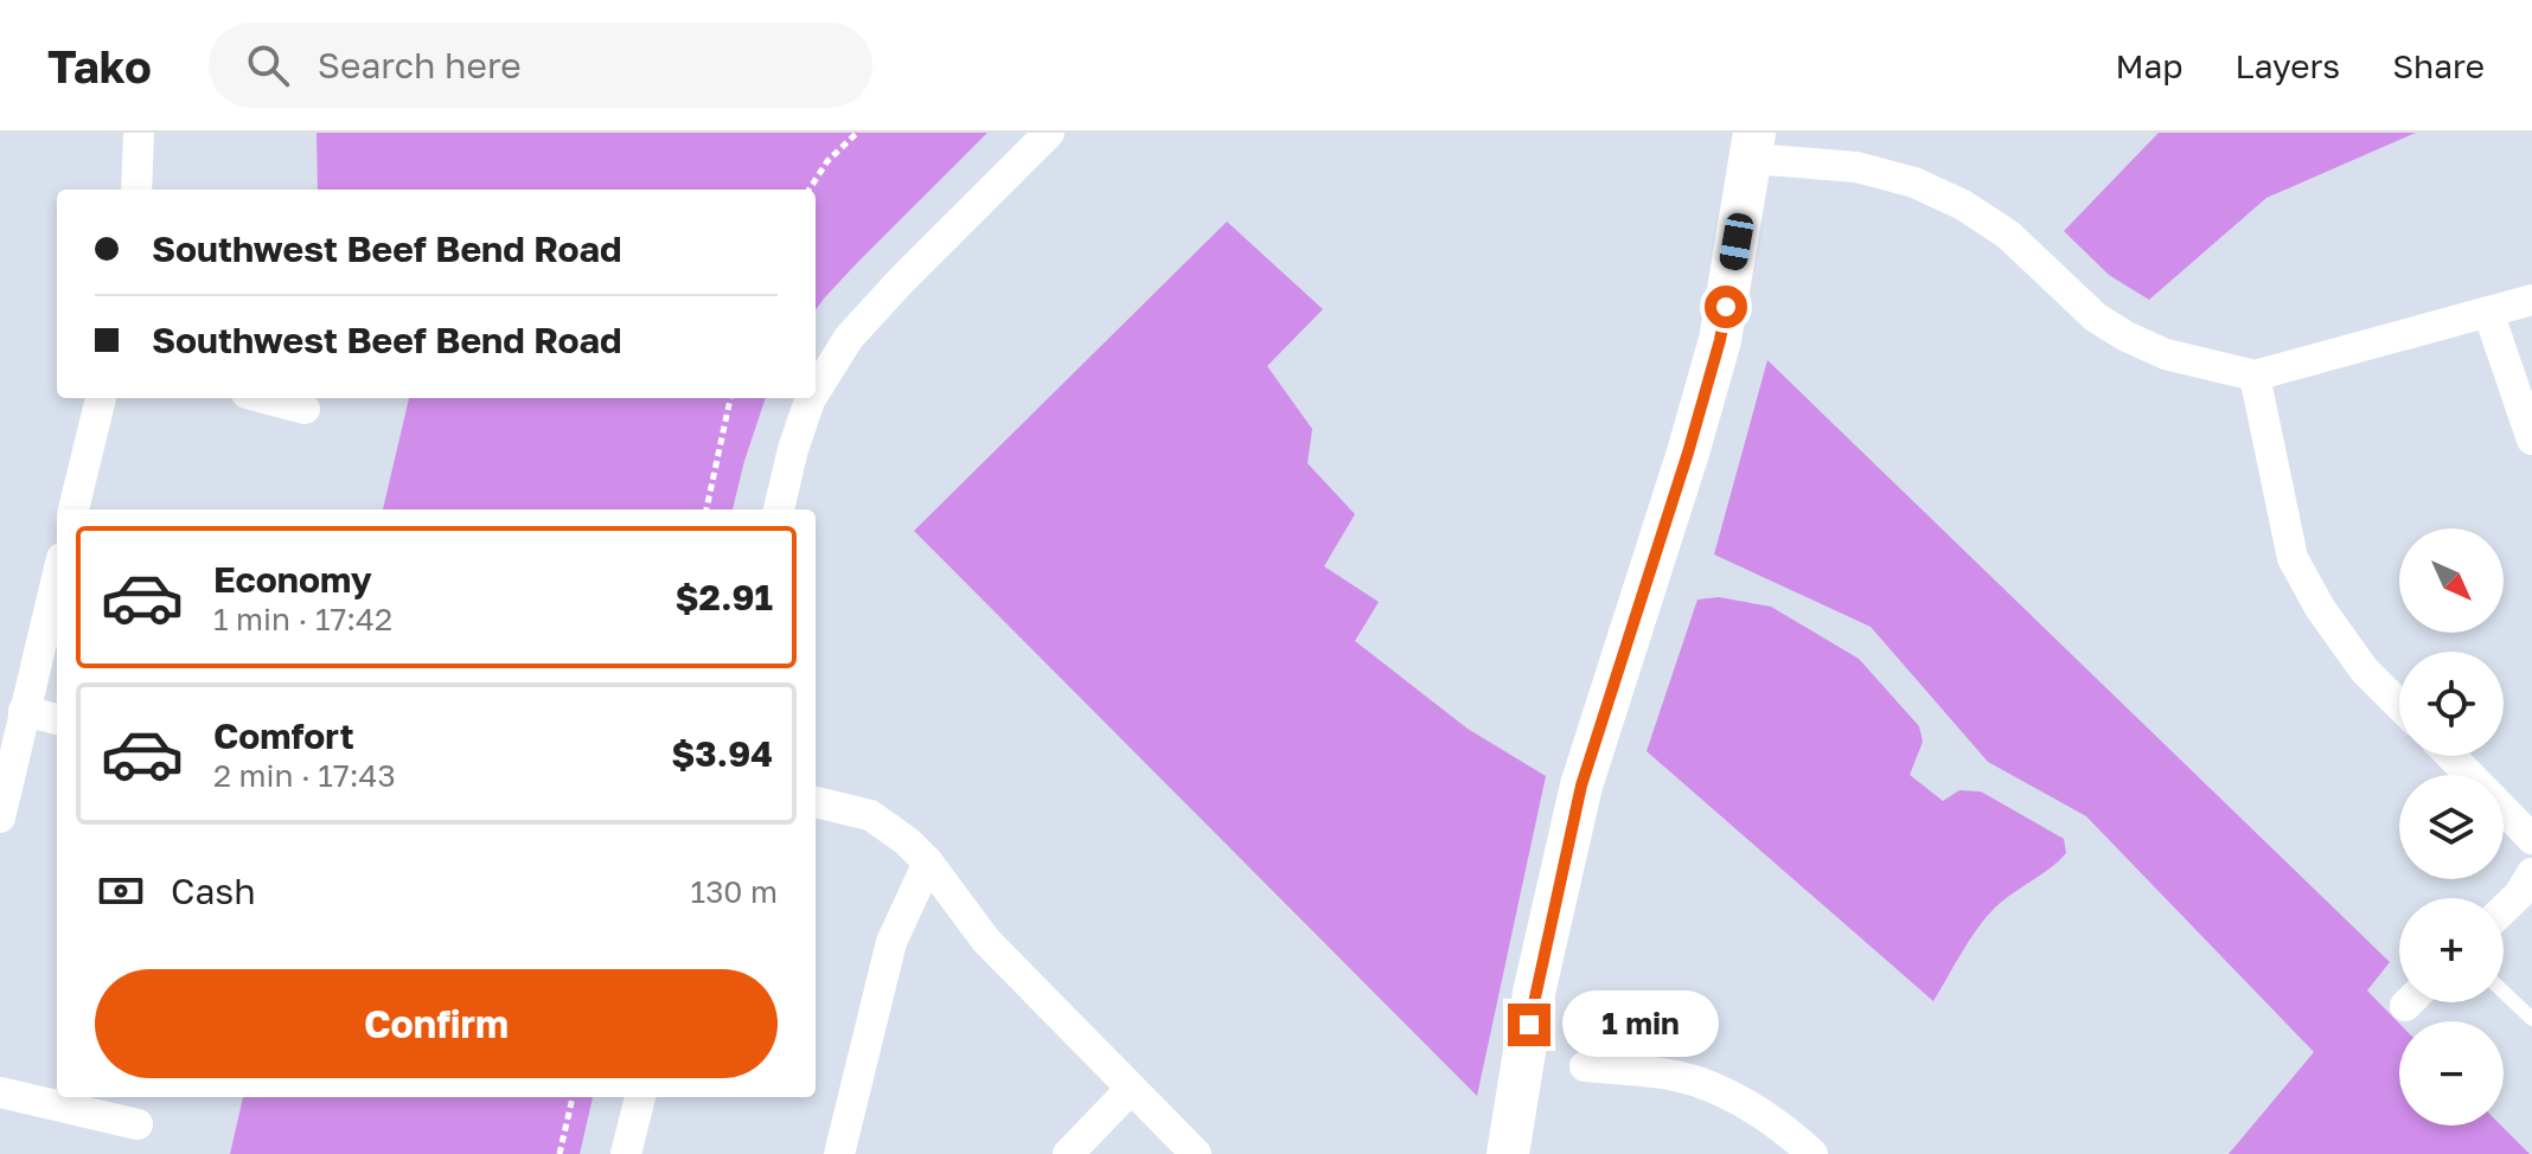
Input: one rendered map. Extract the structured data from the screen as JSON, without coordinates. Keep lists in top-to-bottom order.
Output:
{
  "north": "bottom right",
  "page": {
    "header": "Tako",
    "search": "Search here",
    "nav": ["Map", "Layers", "Share"],
    "banner": ["Southwest Beef Bend Road", "Southwest Beef Bend Road"],
    "list": [
      {
        "name": "Economy",
        "note": "1 min · 17:42",
        "value": "$2.91"
      },
      {
        "name": "Comfort",
        "note": "2 min · 17:43",
        "value": "$3.94"
      }
    ],
    "map_buttons": ["+", "−"],
    "pay": ["Cash", "130 m"],
    "buttons": "Confirm",
    "bubble": "1 min"
  }
}
